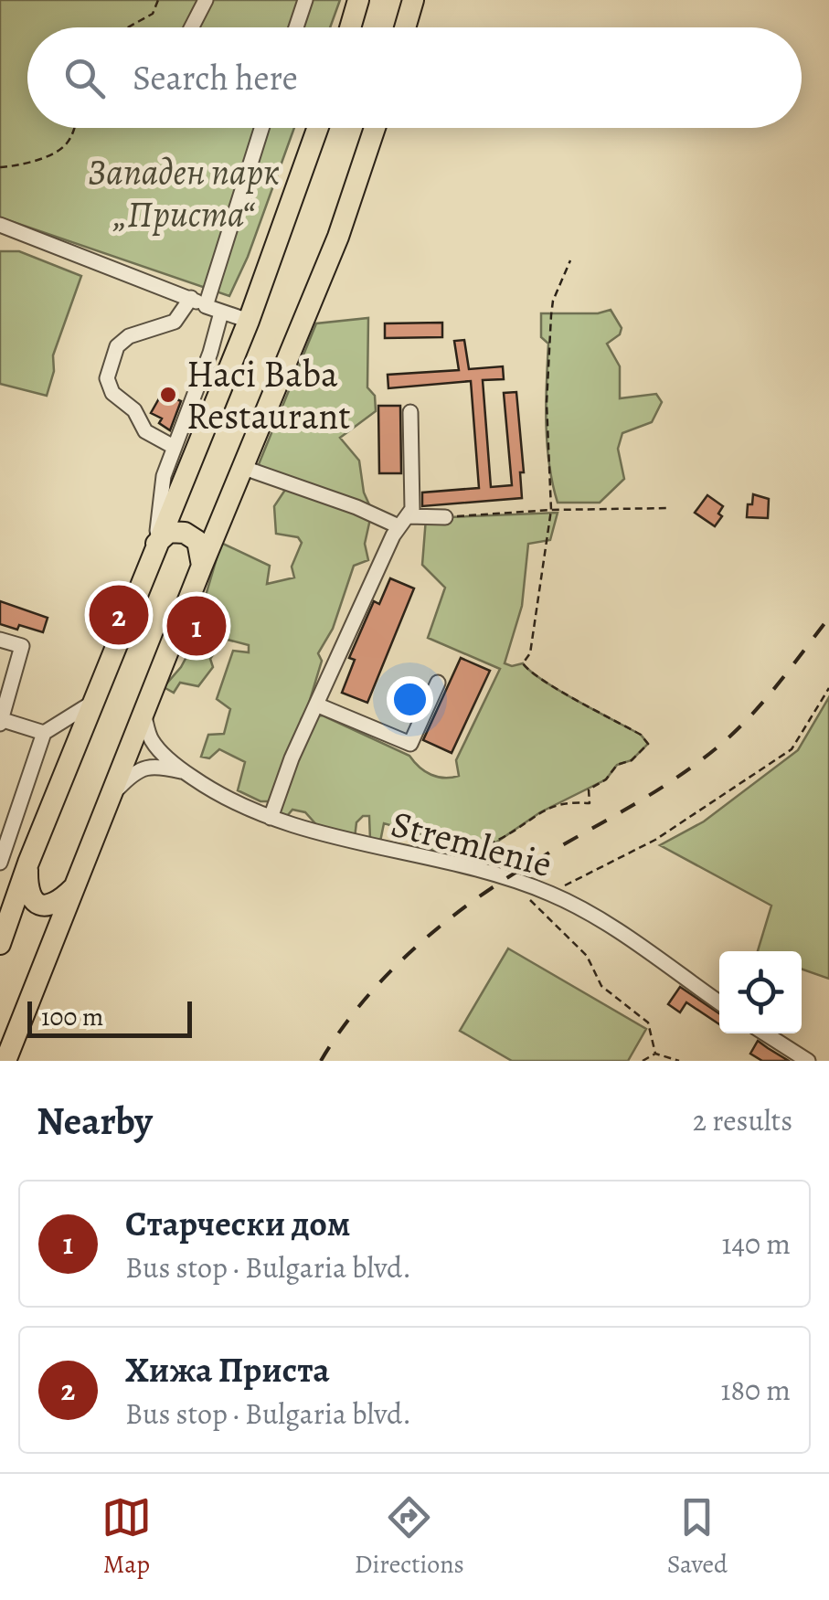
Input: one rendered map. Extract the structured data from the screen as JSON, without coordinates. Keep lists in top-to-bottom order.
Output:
{
  "streets": {
    "street": ["Stremlenie"]
  },
  "parks": ["Западен парк „Приста“"],
  "places": ["Haci Baba Restaurant"],
  "scale_bar": "100 m",
  "page": {
    "search": "Search here",
    "pins": ["2", "1"],
    "scale": "100 m",
    "heading": ["Nearby", "2 results"],
    "list": [
      {
        "mark": "1",
        "name": "Старчески дом",
        "note": "Bus stop · Bulgaria blvd.",
        "value": "140 m"
      },
      {
        "mark": "2",
        "name": "Хижа Приста",
        "note": "Bus stop · Bulgaria blvd.",
        "value": "180 m"
      }
    ],
    "nav": ["Map", "Directions", "Saved"]
  }
}
